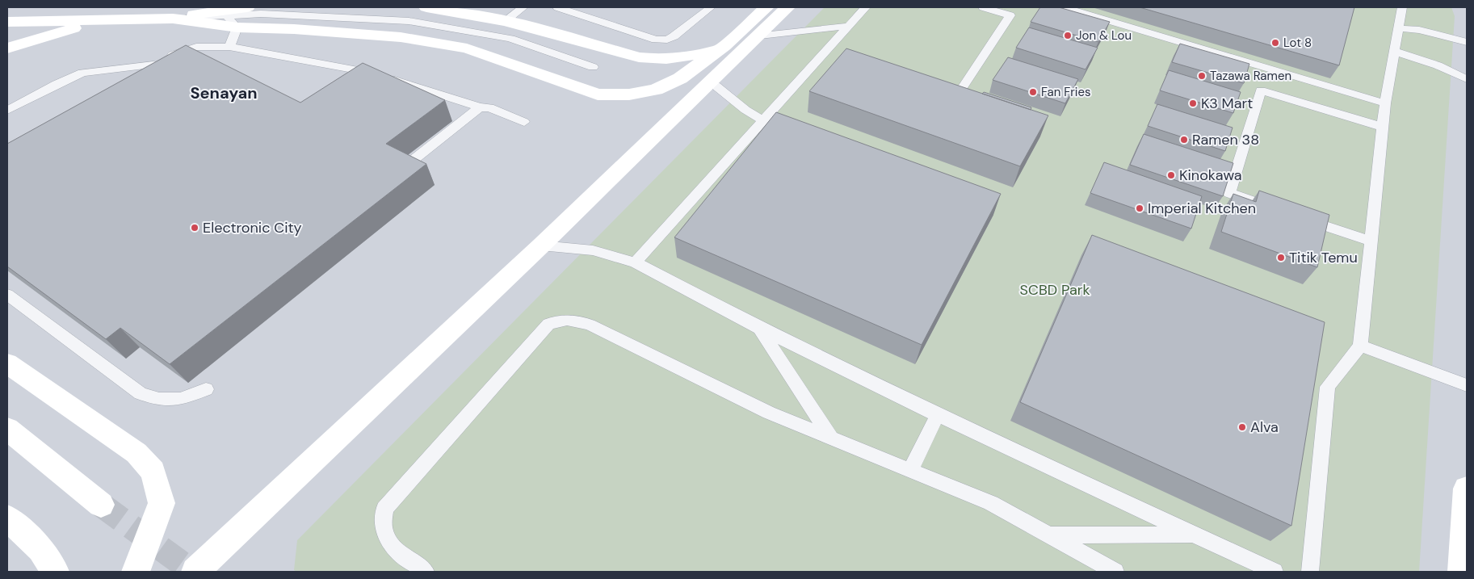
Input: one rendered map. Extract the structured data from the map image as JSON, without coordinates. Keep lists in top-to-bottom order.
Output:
{
  "districts": ["Senayan"],
  "parks": ["SCBD Park"],
  "places": [
    "Jon & Lou",
    "Lot 8",
    "Tazawa Ramen",
    "Fan Fries",
    "K3 Mart",
    "Ramen 38",
    "Kinokawa",
    "Imperial Kitchen",
    "Electronic City",
    "Titik Temu",
    "Alva"
  ]
}
